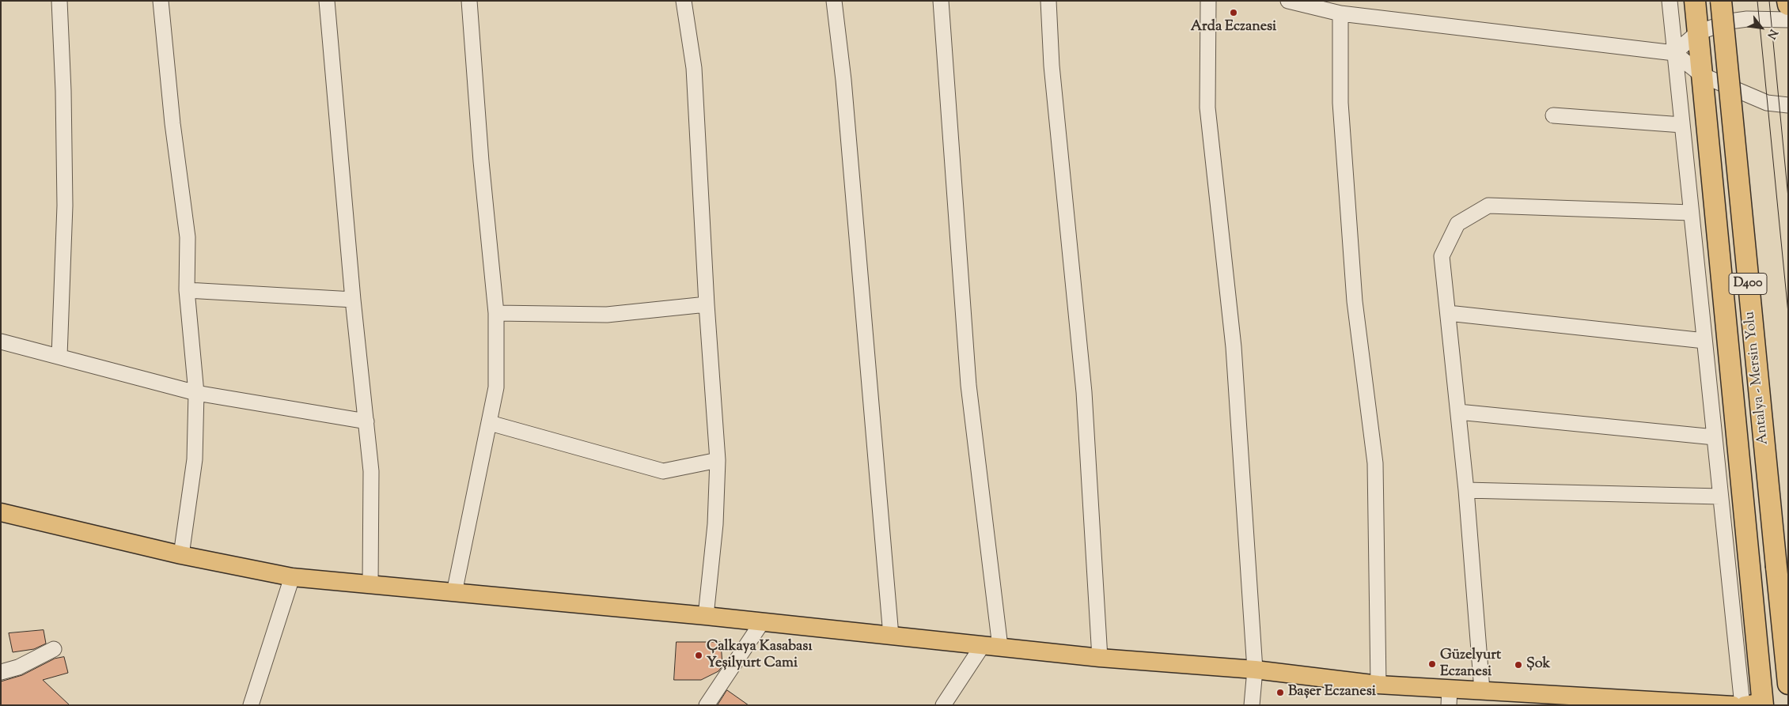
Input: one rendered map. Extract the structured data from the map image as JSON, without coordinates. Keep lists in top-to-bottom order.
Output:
{
  "streets": {
    "highway": ["D400", "Antalya - Mersin Yolu"]
  },
  "places": [
    "Arda Eczanesi",
    "Çalkaya Kasabası Yeşilyurt Cami",
    "Güzelyurt Eczanesi",
    "Şok",
    "Başer Eczanesi"
  ],
  "north": "bottom right"
}
